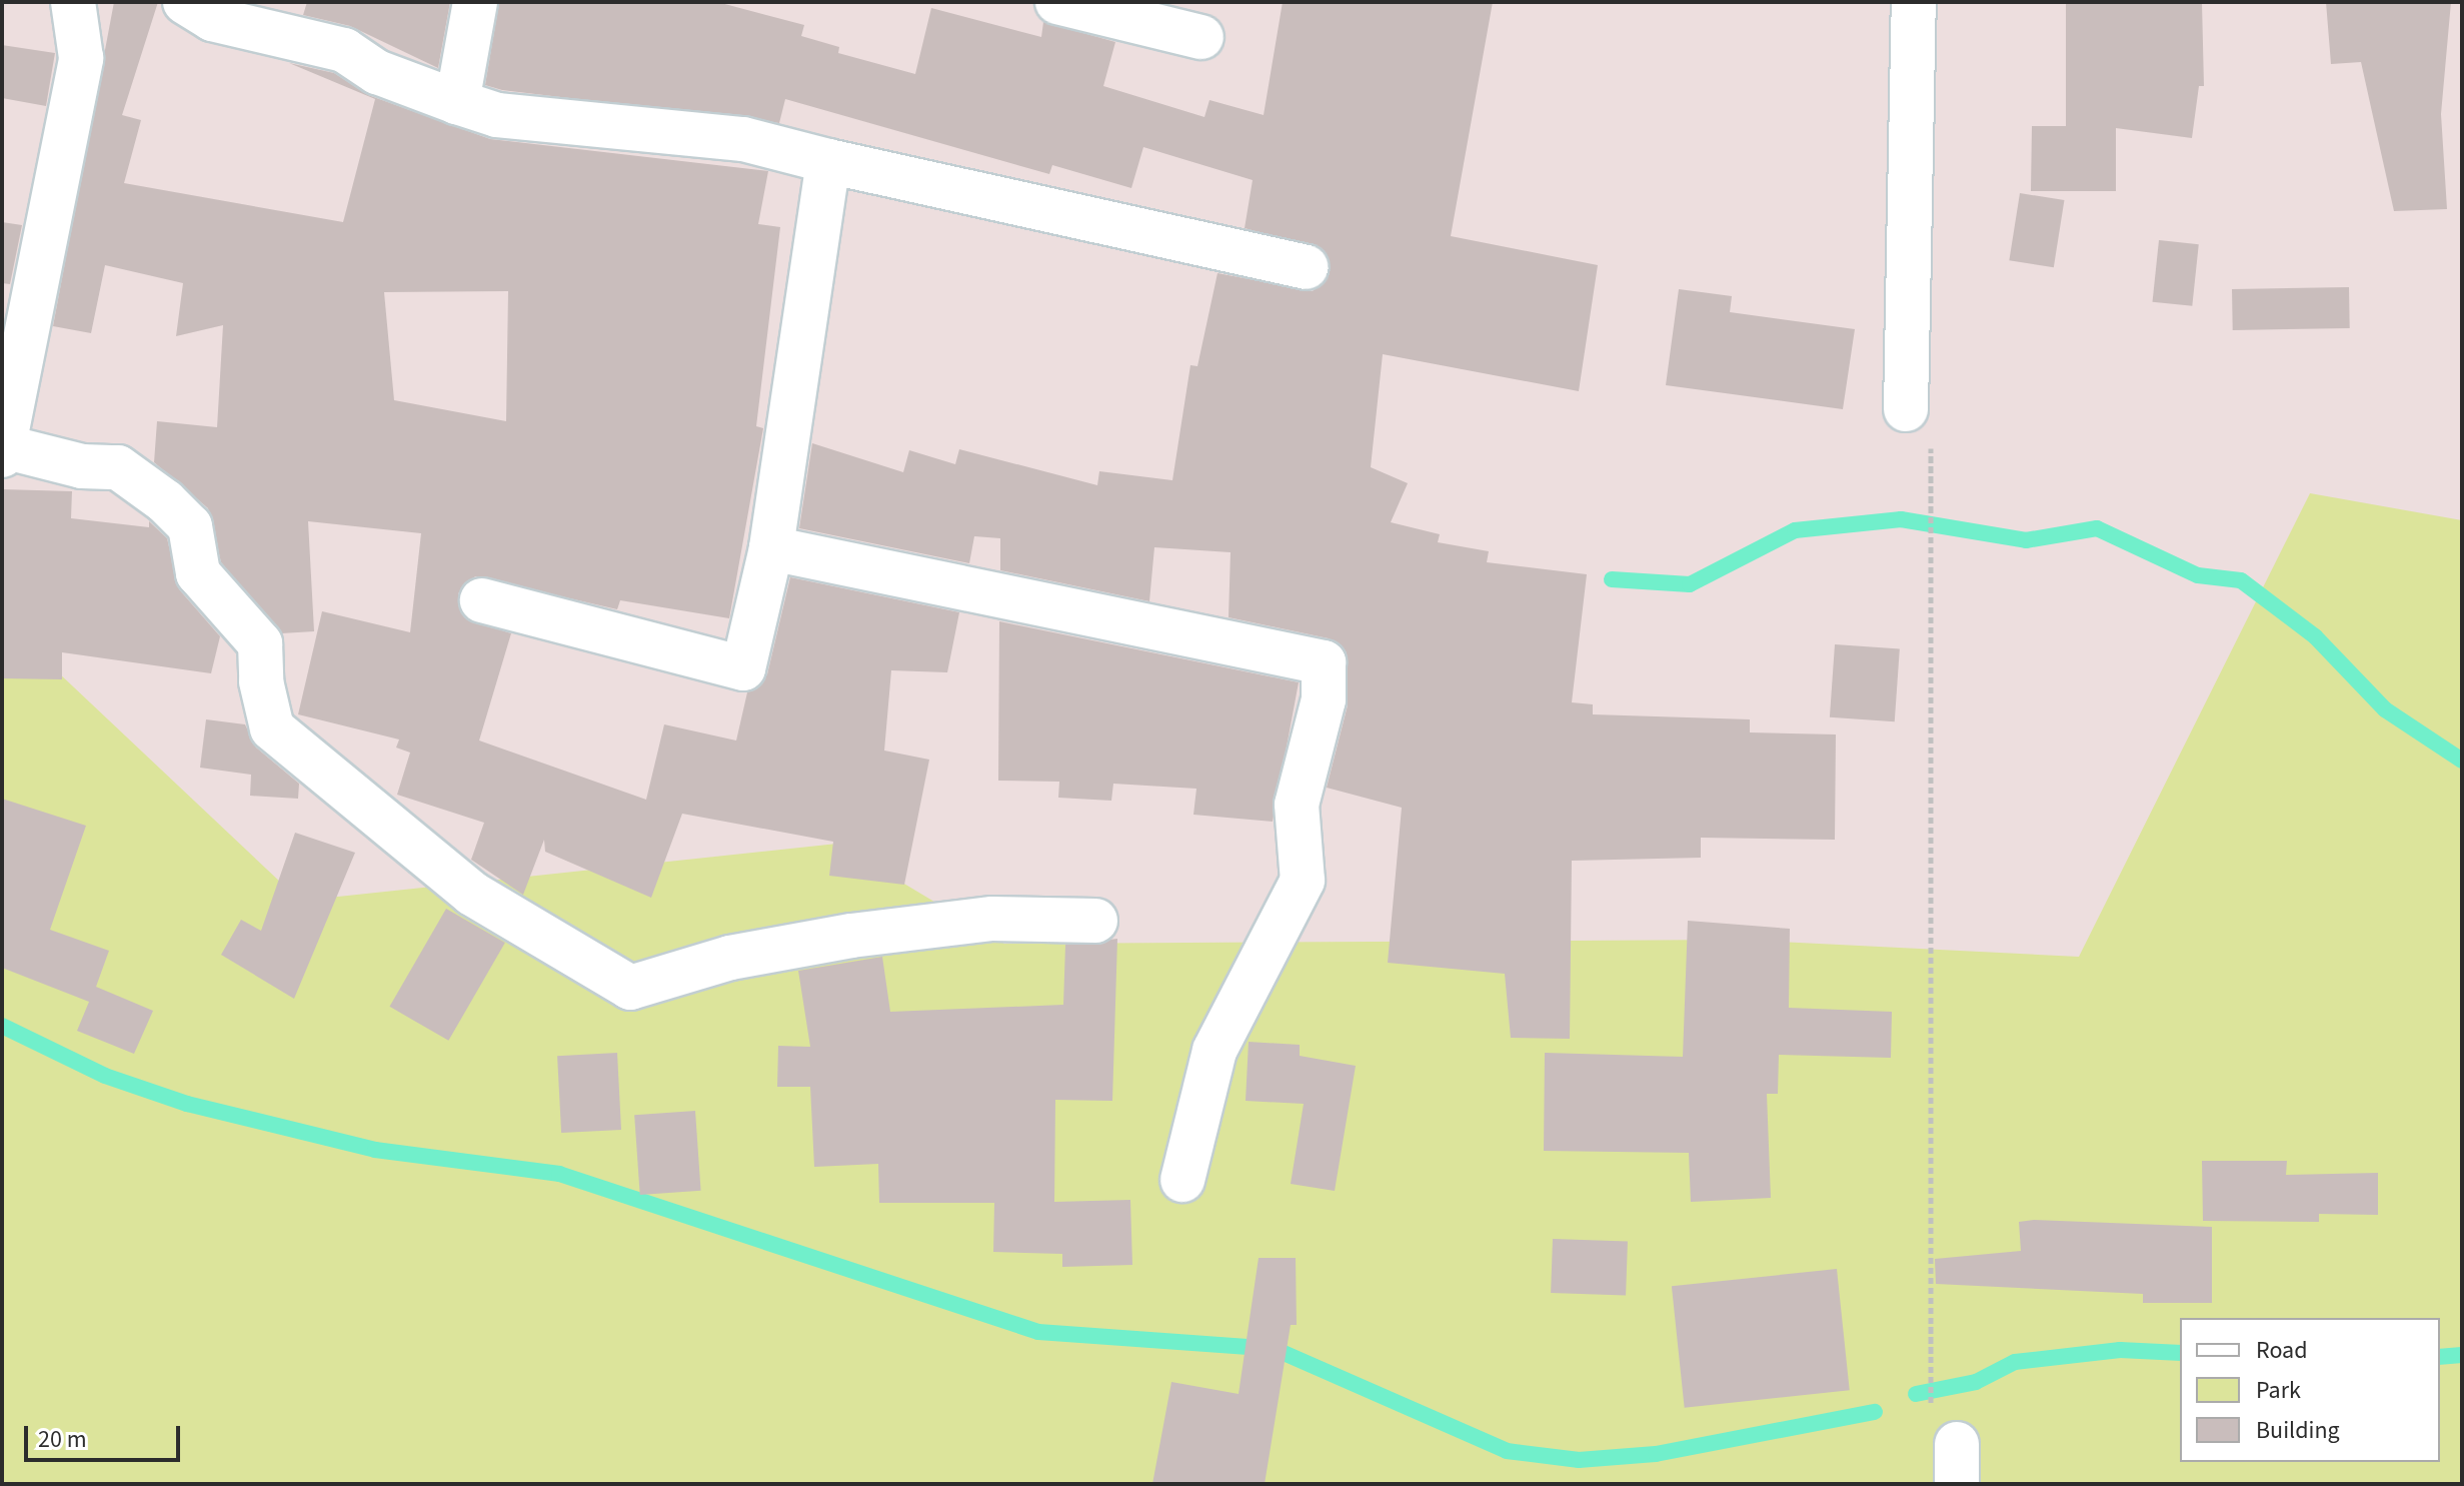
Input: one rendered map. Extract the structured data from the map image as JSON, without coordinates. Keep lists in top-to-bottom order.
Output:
{
  "legend": ["Road", "Park", "Building"],
  "scale_bar": "20 m"
}
